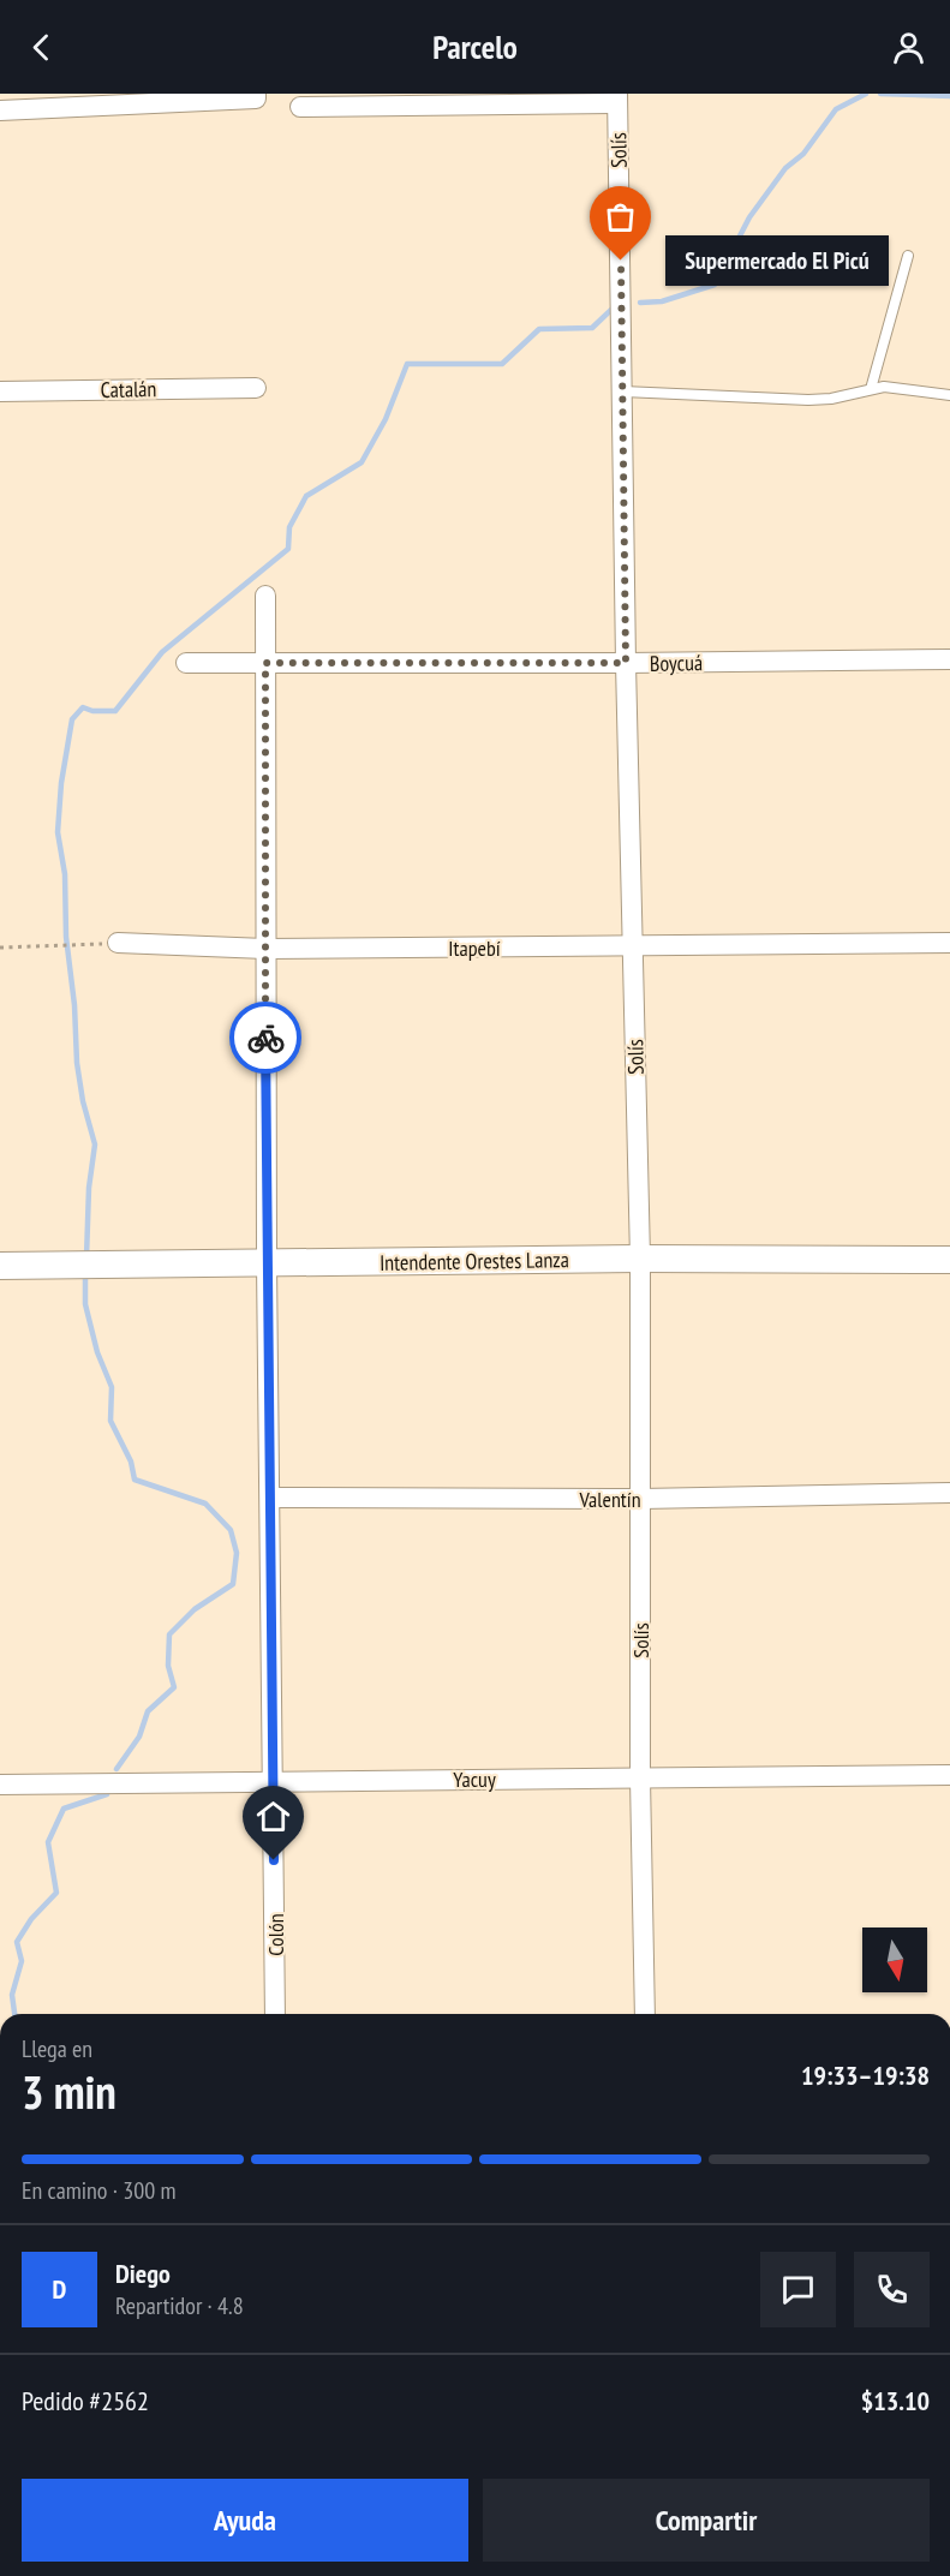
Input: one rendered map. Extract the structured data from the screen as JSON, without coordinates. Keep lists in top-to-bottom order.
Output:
{
  "streets": {
    "street": [
      "Solís",
      "Catalán",
      "Boycuá",
      "Itapebí",
      "Intendente Orestes Lanza",
      "Valentín",
      "Yacuy",
      "Colón"
    ]
  },
  "crossings": [
    ["Solís", "Boycuá"],
    ["Solís", "Itapebí"],
    ["Solís", "Intendente Orestes Lanza"],
    ["Solís", "Valentín"],
    ["Solís", "Yacuy"],
    ["Boycuá", "Colón"],
    ["Itapebí", "Colón"],
    ["Intendente Orestes Lanza", "Colón"],
    ["Valentín", "Colón"],
    ["Yacuy", "Colón"]
  ],
  "places": ["Supermercado El Picú"],
  "north": "bottom",
  "page": {
    "header": "Parcelo",
    "bubble": "Supermercado El Picú",
    "heading": ["3 min", "Llega en", "19:33–19:38"],
    "panel": [
      "Diego",
      "Repartidor · 4.8",
      "Pedido #2562",
      "$13.10"
    ],
    "bar": "En camino · 300 m",
    "round": "D",
    "buttons": ["Ayuda", "Compartir"]
  }
}
